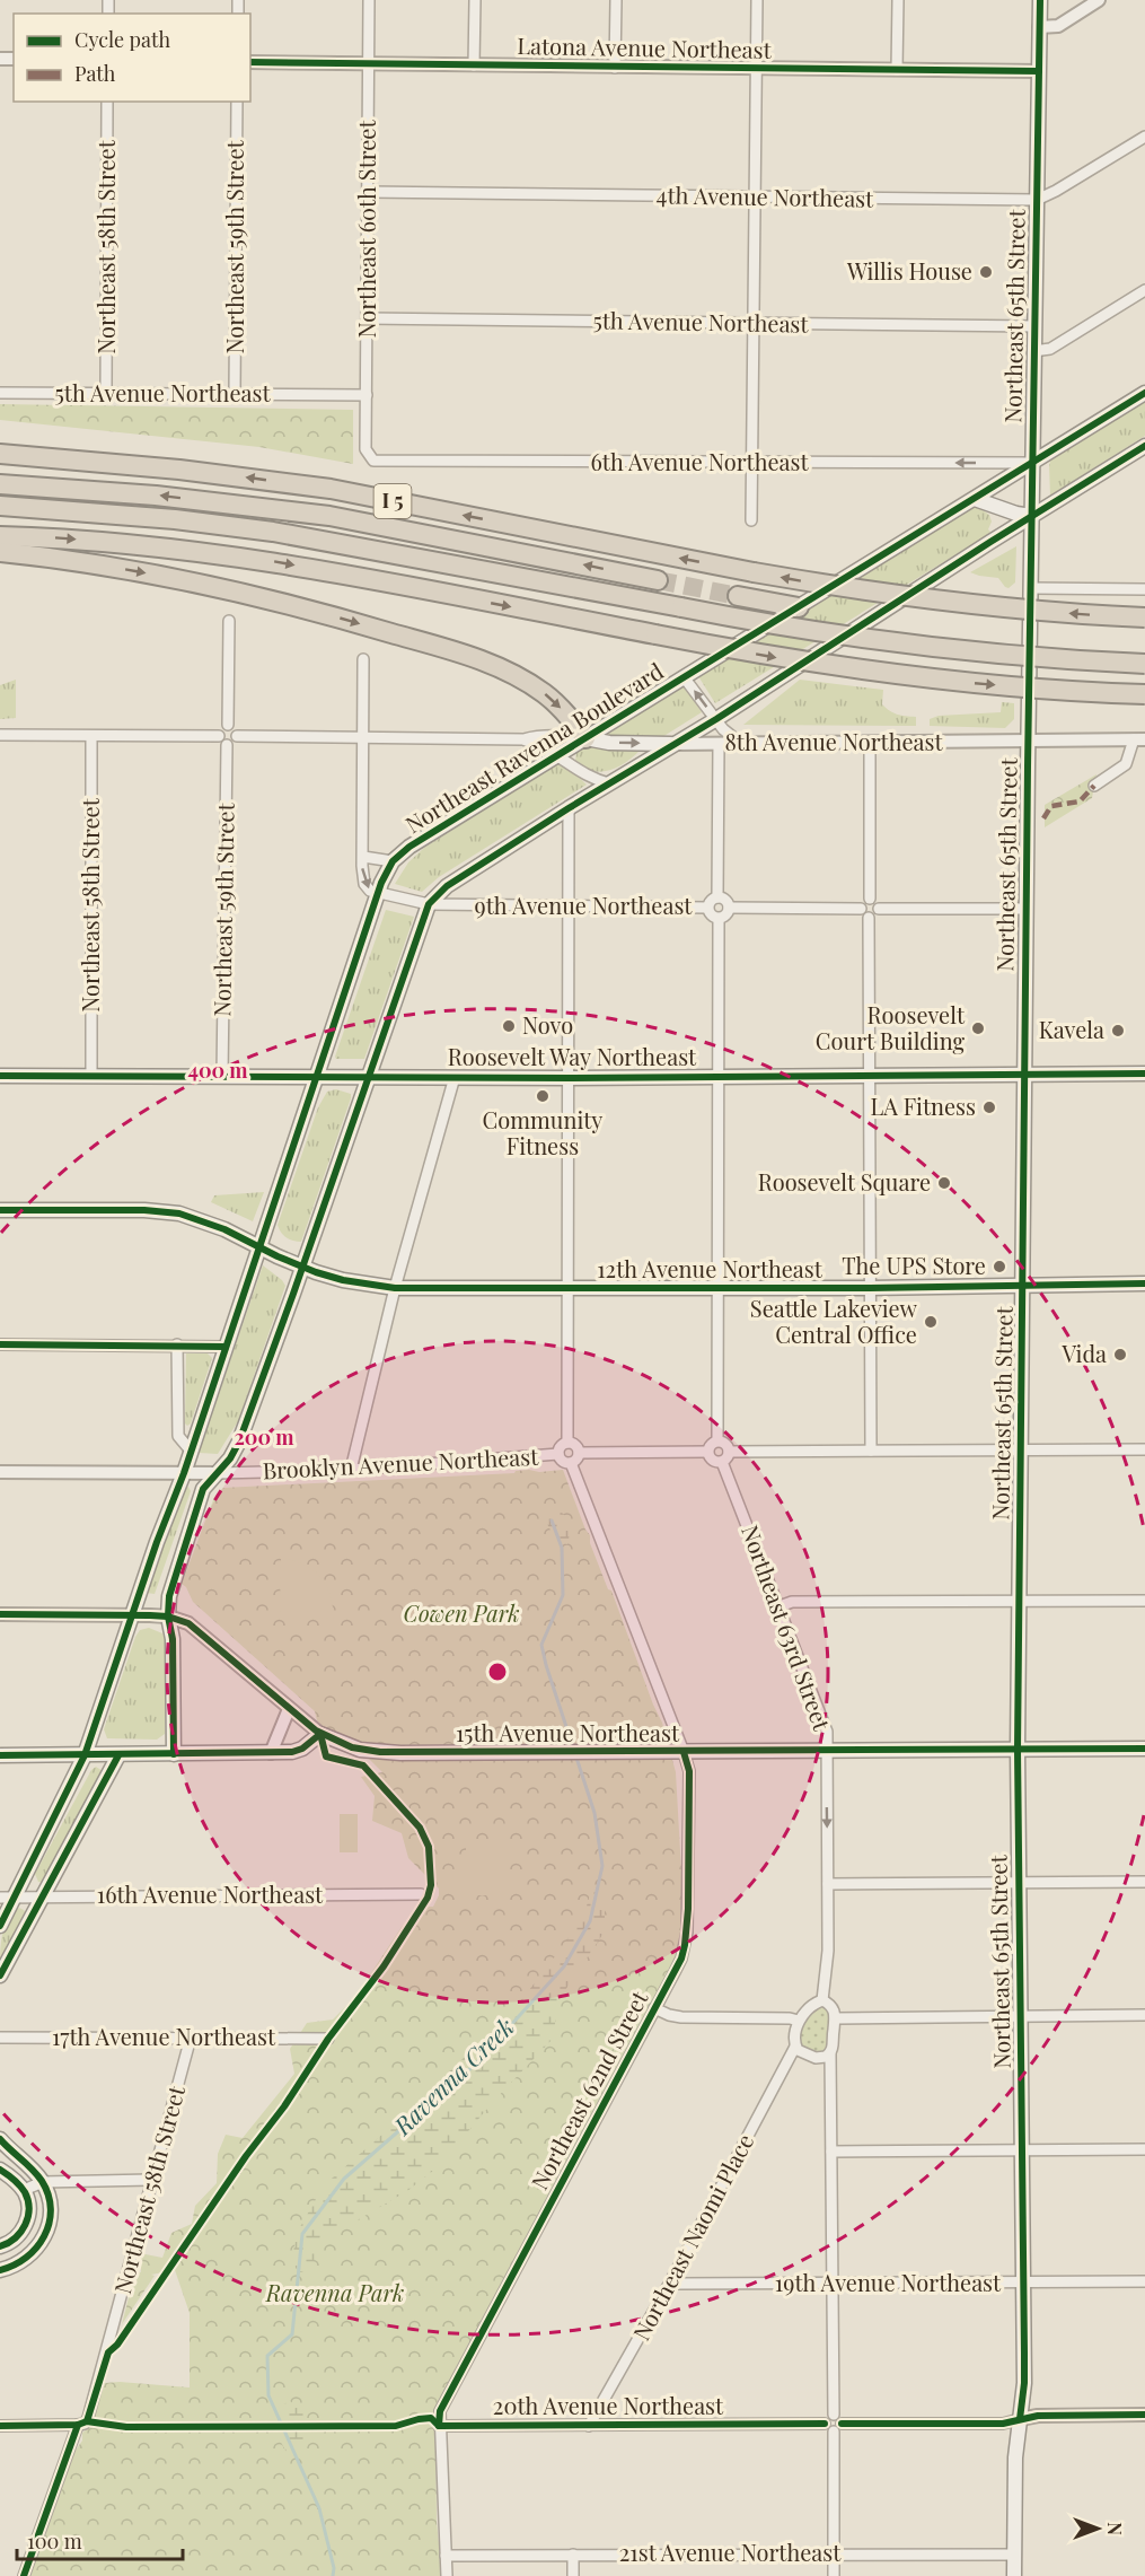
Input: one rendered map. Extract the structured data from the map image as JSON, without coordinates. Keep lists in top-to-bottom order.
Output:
{
  "streets": {
    "highway": ["I 5"],
    "main road": [
      "Northeast 65th Street",
      "8th Avenue Northeast",
      "Northeast Ravenna Boulevard",
      "Roosevelt Way Northeast",
      "12th Avenue Northeast",
      "15th Avenue Northeast"
    ],
    "street": [
      "Latona Avenue Northeast",
      "4th Avenue Northeast",
      "Northeast 60th Street",
      "Northeast 58th Street",
      "Northeast 59th Street",
      "5th Avenue Northeast",
      "6th Avenue Northeast",
      "9th Avenue Northeast",
      "Brooklyn Avenue Northeast",
      "Northeast 63rd Street",
      "16th Avenue Northeast",
      "17th Avenue Northeast",
      "Northeast 62nd Street",
      "Northeast Naomi Place",
      "19th Avenue Northeast",
      "20th Avenue Northeast",
      "21st Avenue Northeast"
    ]
  },
  "crossings": [
    ["Latona Avenue Northeast", "Northeast 60th Street"],
    ["Latona Avenue Northeast", "Northeast 65th Street"],
    ["4th Avenue Northeast", "Northeast 60th Street"],
    ["4th Avenue Northeast", "Northeast 65th Street"],
    ["Northeast 60th Street", "5th Avenue Northeast"],
    ["Northeast 60th Street", "6th Avenue Northeast"],
    ["Northeast 58th Street", "5th Avenue Northeast"],
    ["Northeast 58th Street", "Roosevelt Way Northeast"],
    ["Northeast 58th Street", "17th Avenue Northeast"],
    ["Northeast 59th Street", "5th Avenue Northeast"],
    ["Northeast 59th Street", "8th Avenue Northeast"],
    ["Northeast 59th Street", "Roosevelt Way Northeast"],
    ["Northeast 65th Street", "5th Avenue Northeast"],
    ["Northeast 65th Street", "6th Avenue Northeast"],
    ["Northeast 65th Street", "8th Avenue Northeast"],
    ["Northeast 65th Street", "Northeast Ravenna Boulevard"],
    ["Northeast 65th Street", "Roosevelt Way Northeast"],
    ["Northeast 65th Street", "12th Avenue Northeast"],
    ["Northeast 65th Street", "15th Avenue Northeast"],
    ["Northeast 65th Street", "19th Avenue Northeast"],
    ["Northeast 65th Street", "21st Avenue Northeast"],
    ["6th Avenue Northeast", "Northeast Ravenna Boulevard"],
    ["8th Avenue Northeast", "Northeast Ravenna Boulevard"],
    ["Northeast Ravenna Boulevard", "9th Avenue Northeast"],
    ["Northeast Ravenna Boulevard", "Roosevelt Way Northeast"],
    ["Northeast Ravenna Boulevard", "12th Avenue Northeast"],
    ["Northeast Ravenna Boulevard", "Brooklyn Avenue Northeast"],
    ["Northeast Ravenna Boulevard", "16th Avenue Northeast"],
    ["Brooklyn Avenue Northeast", "Northeast 62nd Street"],
    ["Northeast 63rd Street", "15th Avenue Northeast"],
    ["Northeast 63rd Street", "Northeast Naomi Place"],
    ["15th Avenue Northeast", "Northeast 62nd Street"],
    ["Northeast 62nd Street", "20th Avenue Northeast"],
    ["Northeast Naomi Place", "19th Avenue Northeast"],
    ["Northeast Naomi Place", "20th Avenue Northeast"]
  ],
  "one_way": ["6th Avenue Northeast"],
  "water": ["Ravenna Creek"],
  "parks": ["Cowen Park", "Ravenna Park"],
  "places": [
    "Willis House",
    "Novo",
    "Roosevelt Court Building",
    "Kavela",
    "Community Fitness",
    "LA Fitness",
    "Roosevelt Square",
    "The UPS Store",
    "Seattle Lakeview Central Office",
    "Vida"
  ],
  "legend": ["Cycle path", "Path"],
  "scale_bar": "100 m",
  "north": "right",
  "rings": ["400 m", "200 m"]
}
